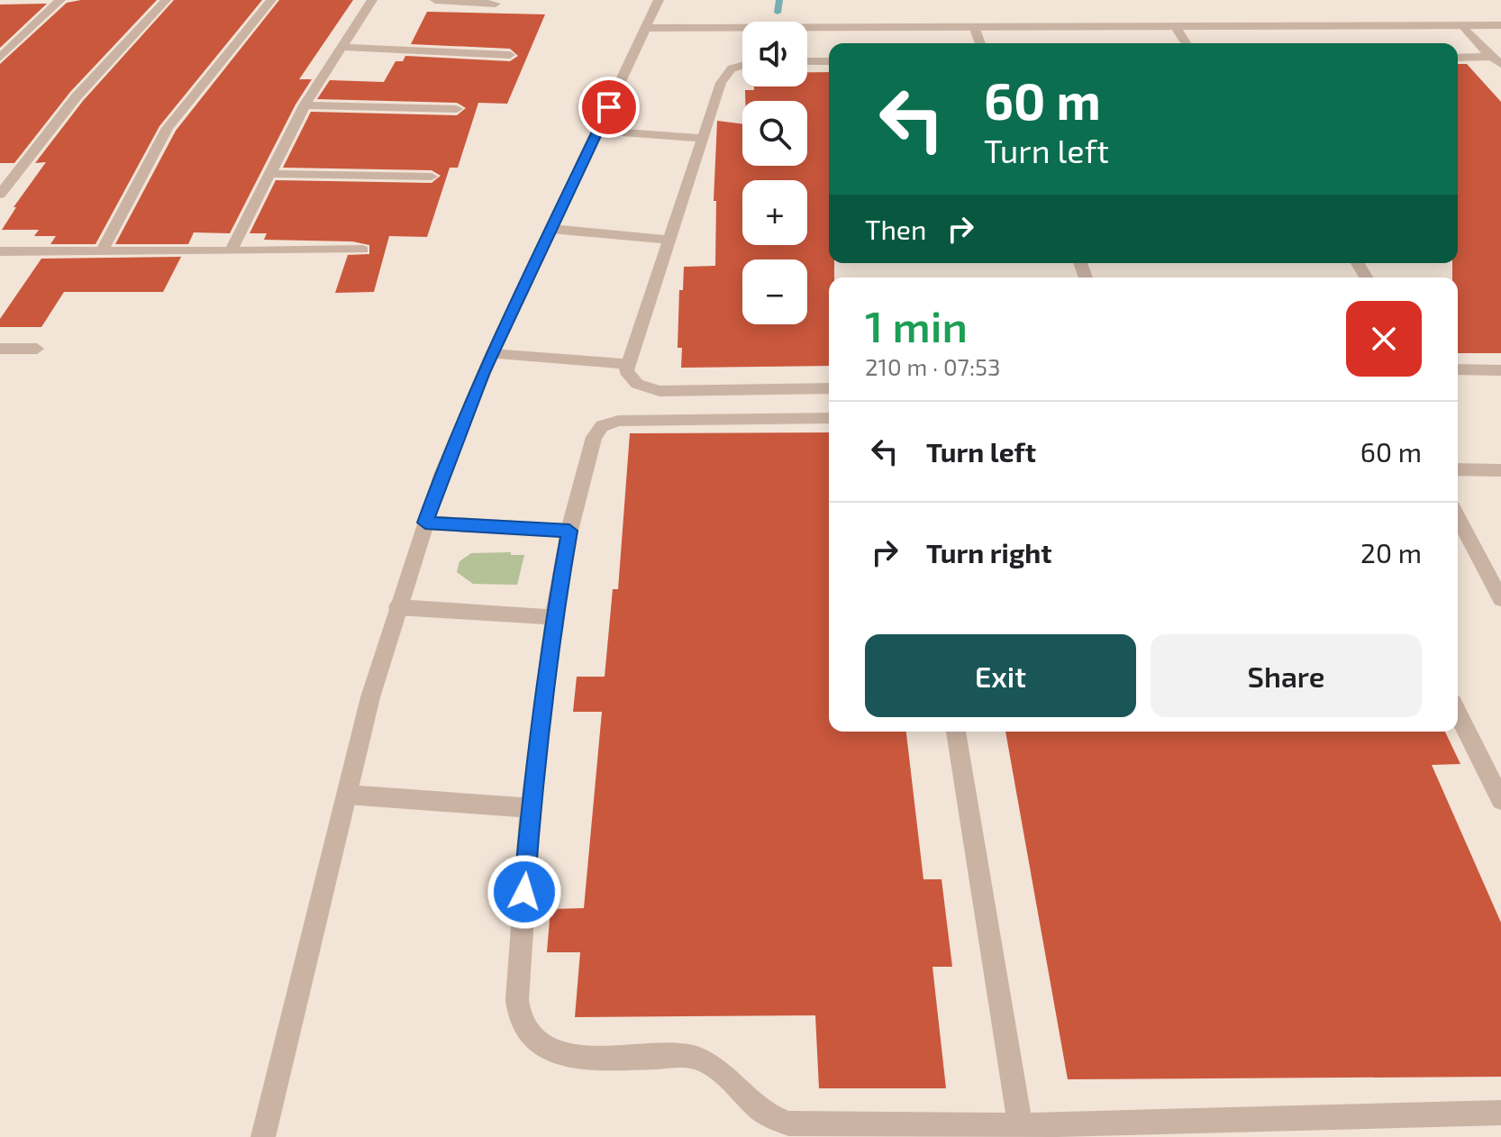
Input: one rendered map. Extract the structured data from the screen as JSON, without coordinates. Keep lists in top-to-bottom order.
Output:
{
  "page": {
    "map_buttons": ["+", "−"],
    "turn": ["60 m", "Turn left"],
    "then": "Then",
    "heading": ["1 min", "210 m · 07:53"],
    "list": [
      {
        "name": "Turn left",
        "value": "60 m"
      },
      {
        "name": "Turn right",
        "value": "20 m"
      }
    ],
    "buttons": ["Exit", "Share"]
  }
}
